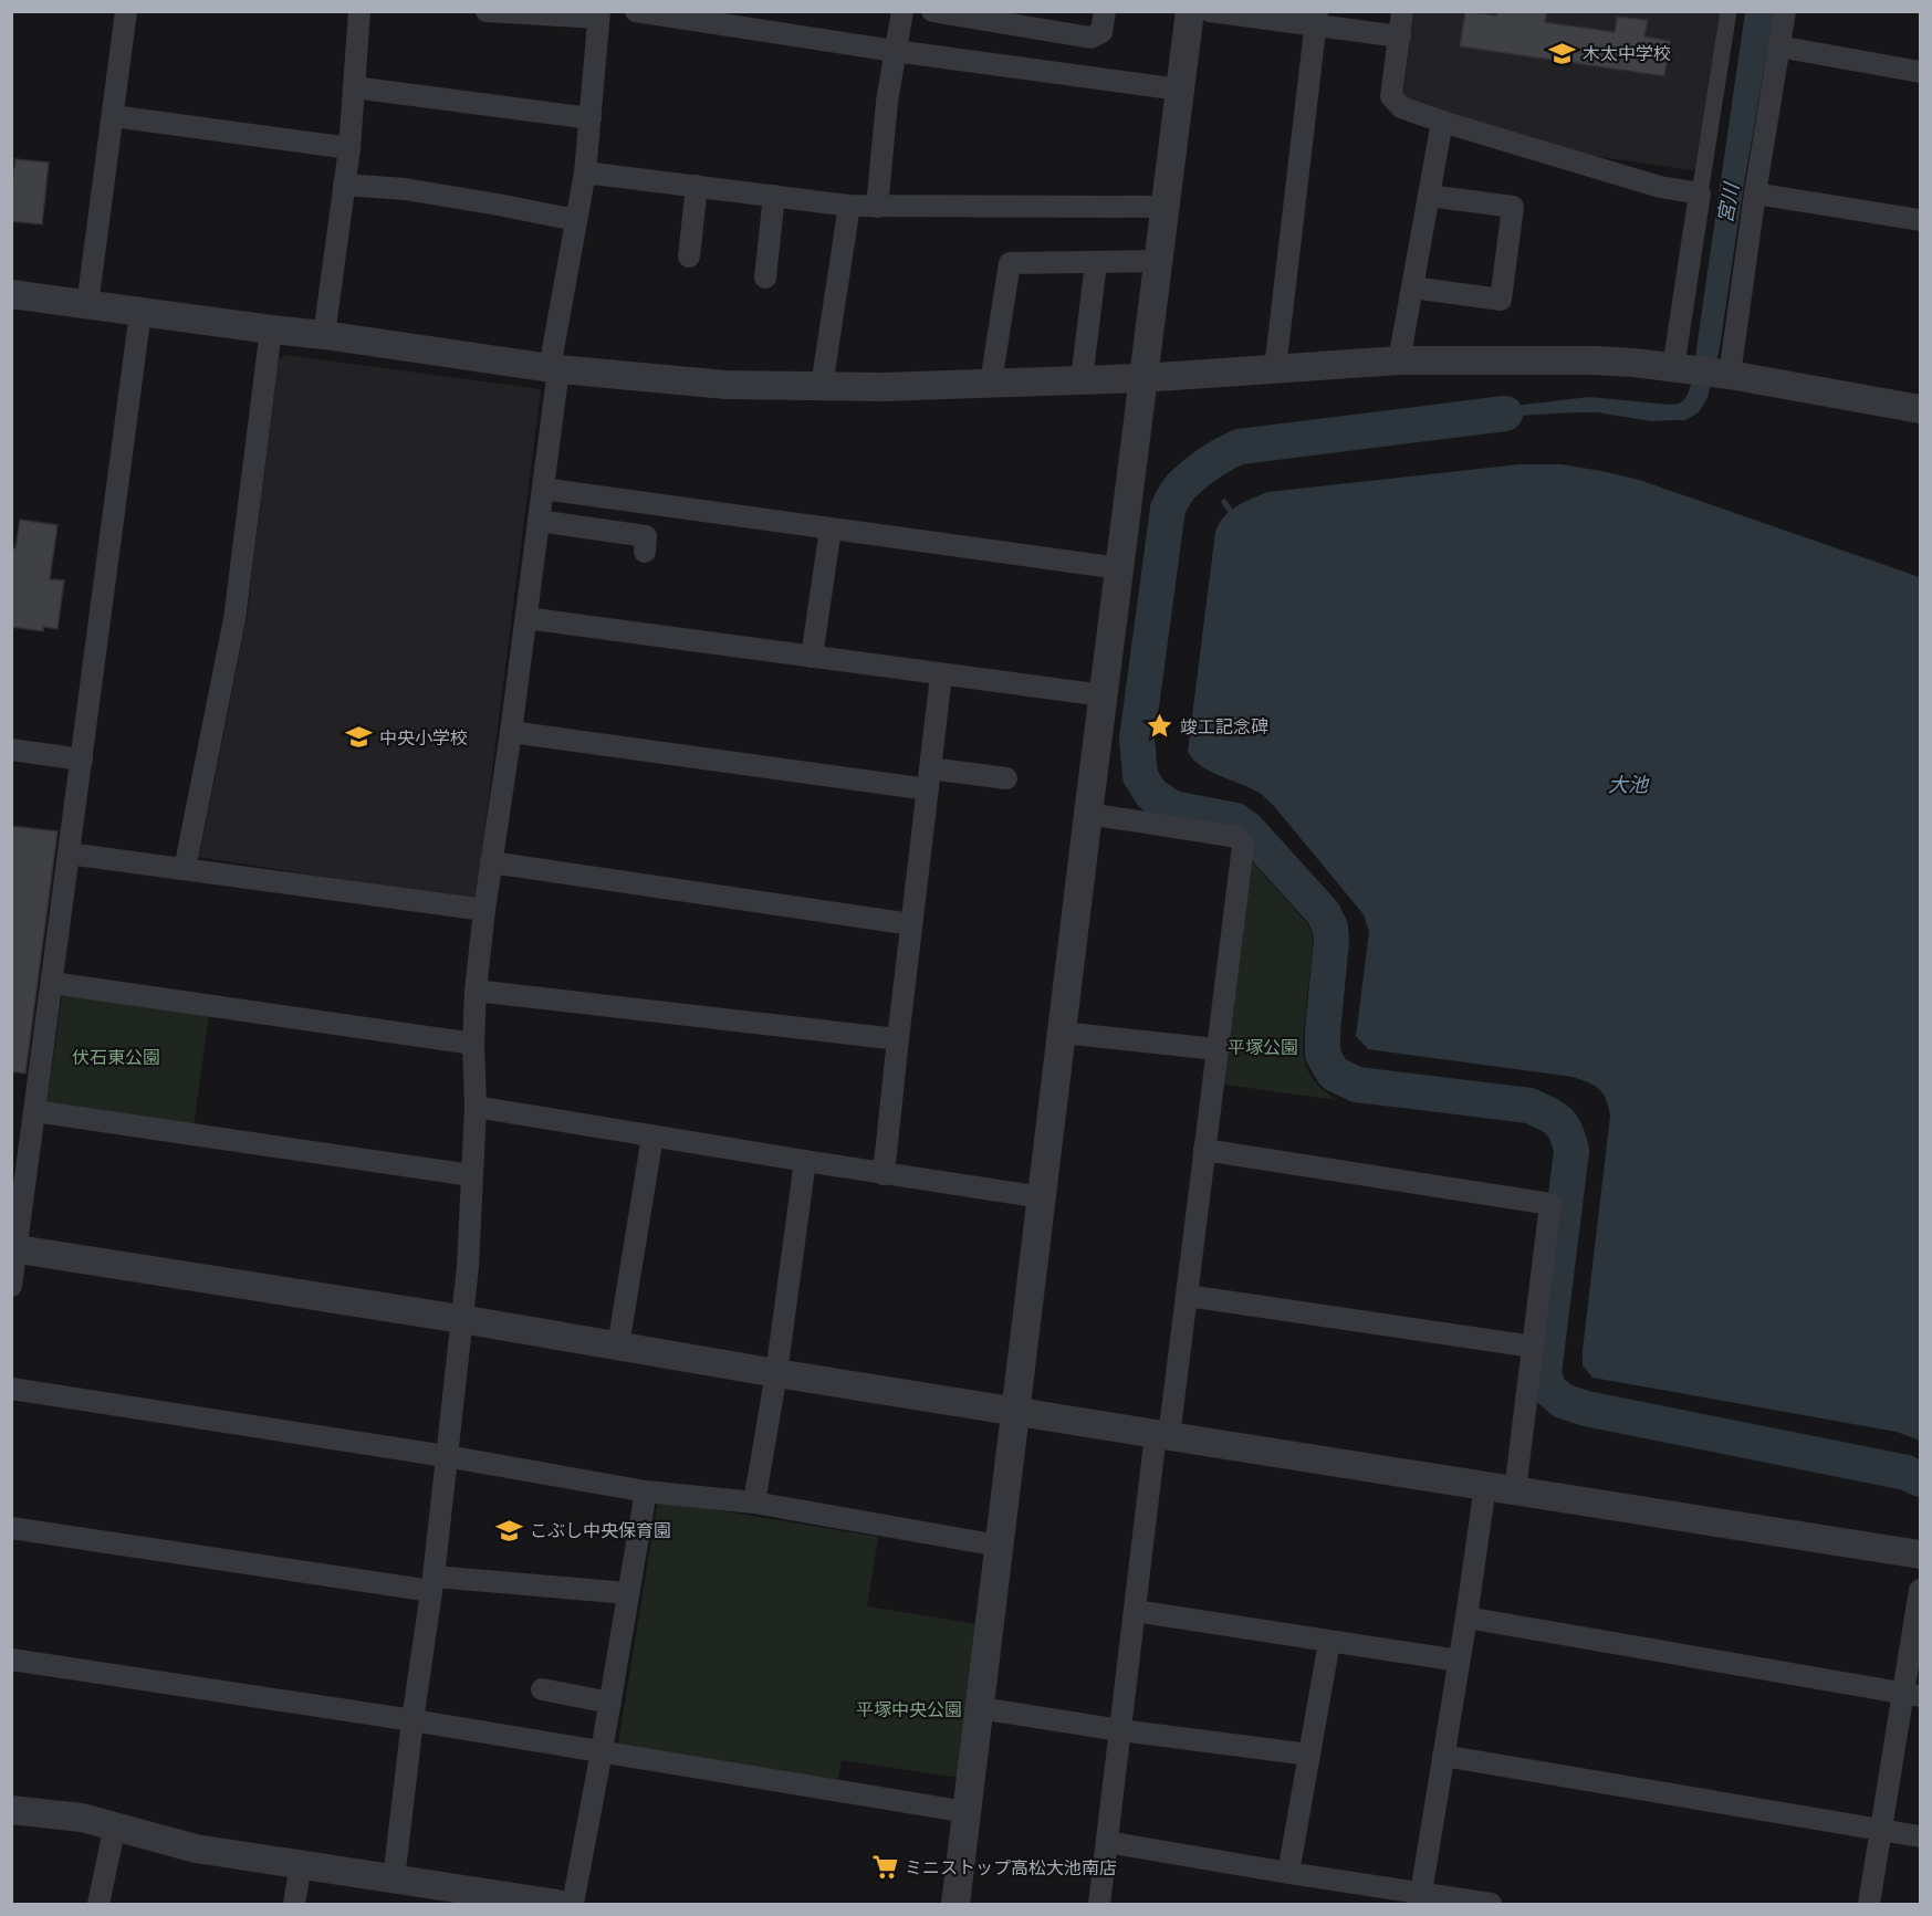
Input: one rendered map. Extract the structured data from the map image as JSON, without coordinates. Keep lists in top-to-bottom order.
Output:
{
  "water": ["宮川", "大池"],
  "parks": ["平塚公園", "伏石東公園", "平塚中央公園"],
  "places": {
    "school or university": ["木太中学校", "中央小学校", "こぶし中央保育園"],
    "place": ["竣工記念碑"],
    "supermarket": ["ミニストップ高松大池南店"]
  }
}
